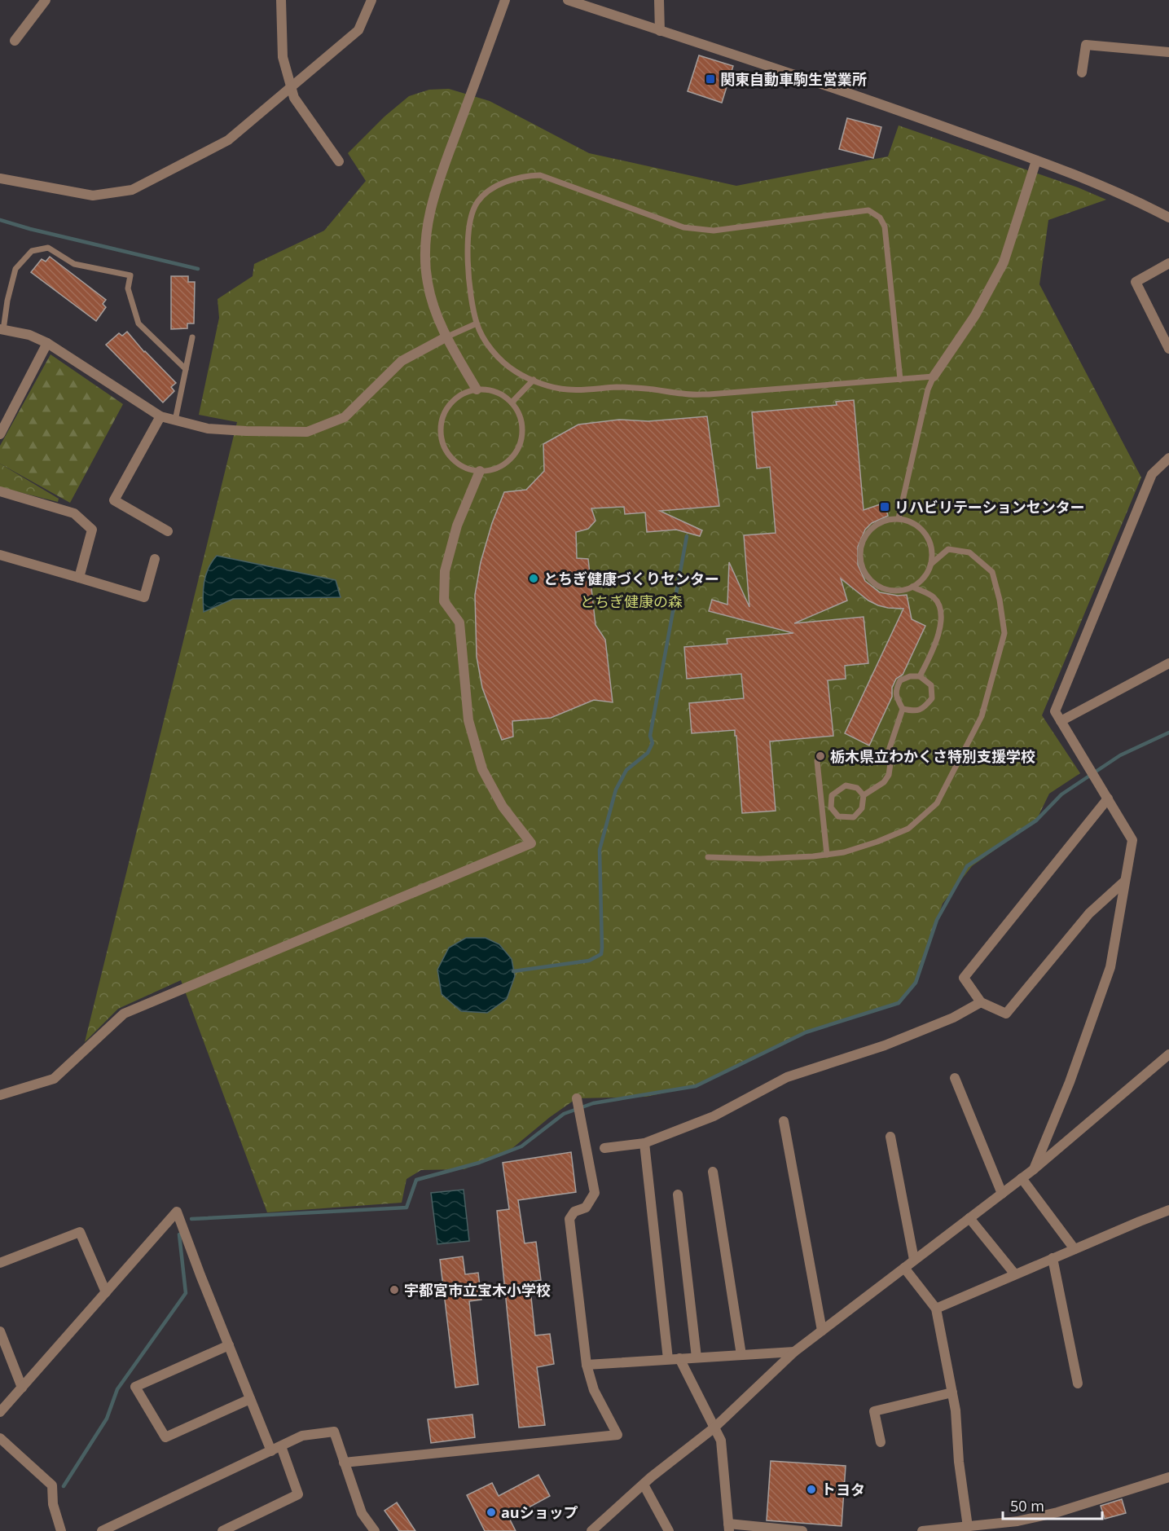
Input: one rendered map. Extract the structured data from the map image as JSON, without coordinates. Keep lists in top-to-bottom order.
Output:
{
  "parks": ["とちぎ健康の森"],
  "places": {
    "transit": ["関東自動車駒生営業所", "リハビリテーションセンター"],
    "other": [
      "とちぎ健康づくりセンター",
      "栃木県立わかくさ特別支援学校",
      "宇都宮市立宝木小学校",
      "トヨタ",
      "auショップ"
    ]
  },
  "scale_bar": "50 m"
}
